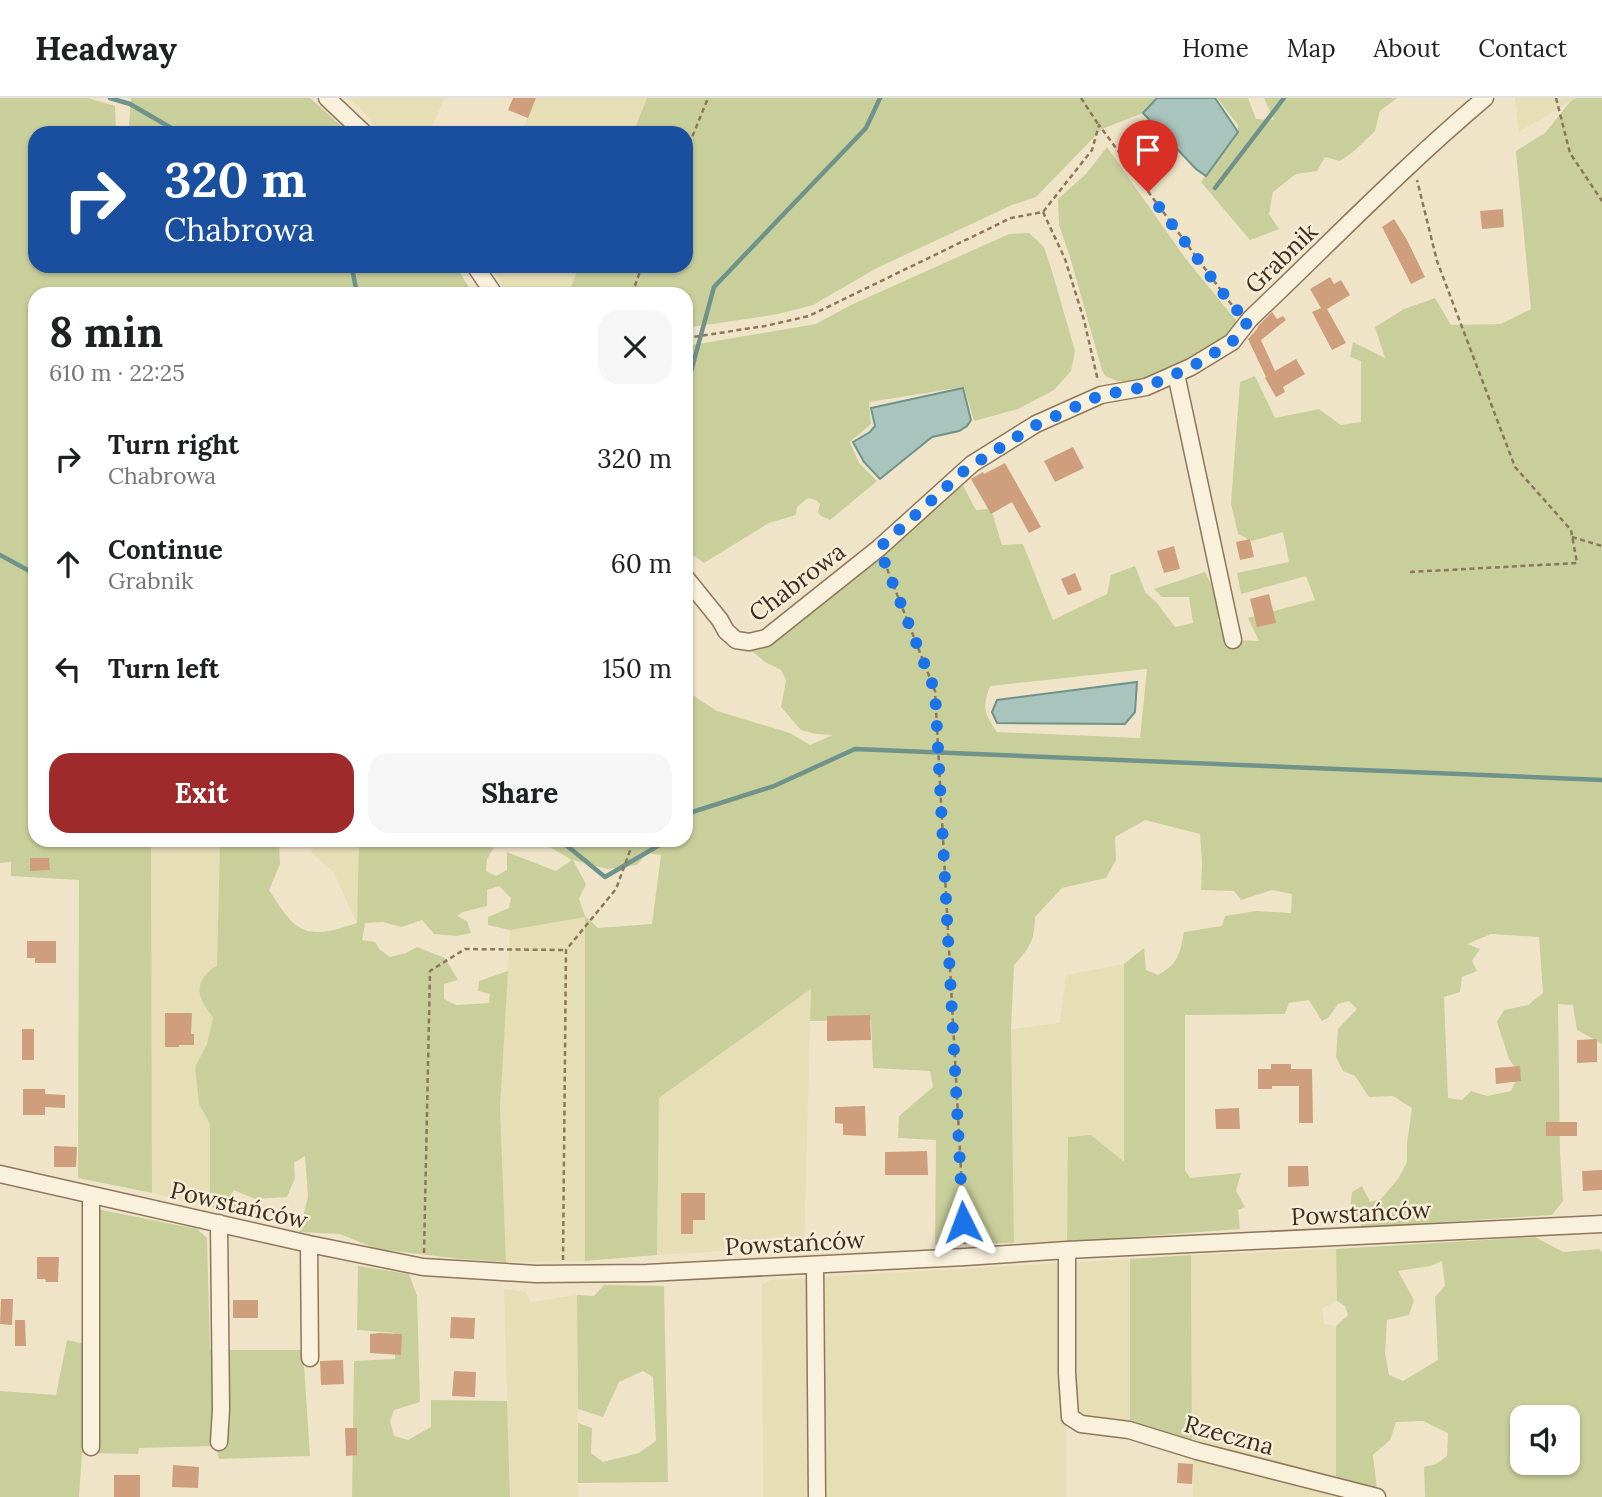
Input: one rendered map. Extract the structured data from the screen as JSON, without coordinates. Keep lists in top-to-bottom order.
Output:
{
  "streets": {
    "street": [
      "Grabnik",
      "Chabrowa",
      "Powstańców",
      "Rzeczna"
    ]
  },
  "crossings": [
    ["Grabnik", "Chabrowa"],
    ["Powstańców", "Rzeczna"]
  ],
  "page": {
    "header": "Headway",
    "nav": [
      "Home",
      "Map",
      "About",
      "Contact"
    ],
    "turn": ["320 m", "Chabrowa"],
    "heading": ["8 min", "610 m · 22:25"],
    "list": [
      {
        "name": "Turn right",
        "note": "Chabrowa",
        "value": "320 m"
      },
      {
        "name": "Continue",
        "note": "Grabnik",
        "value": "60 m"
      },
      {
        "name": "Turn left",
        "value": "150 m"
      }
    ],
    "buttons": ["Exit", "Share"]
  }
}
